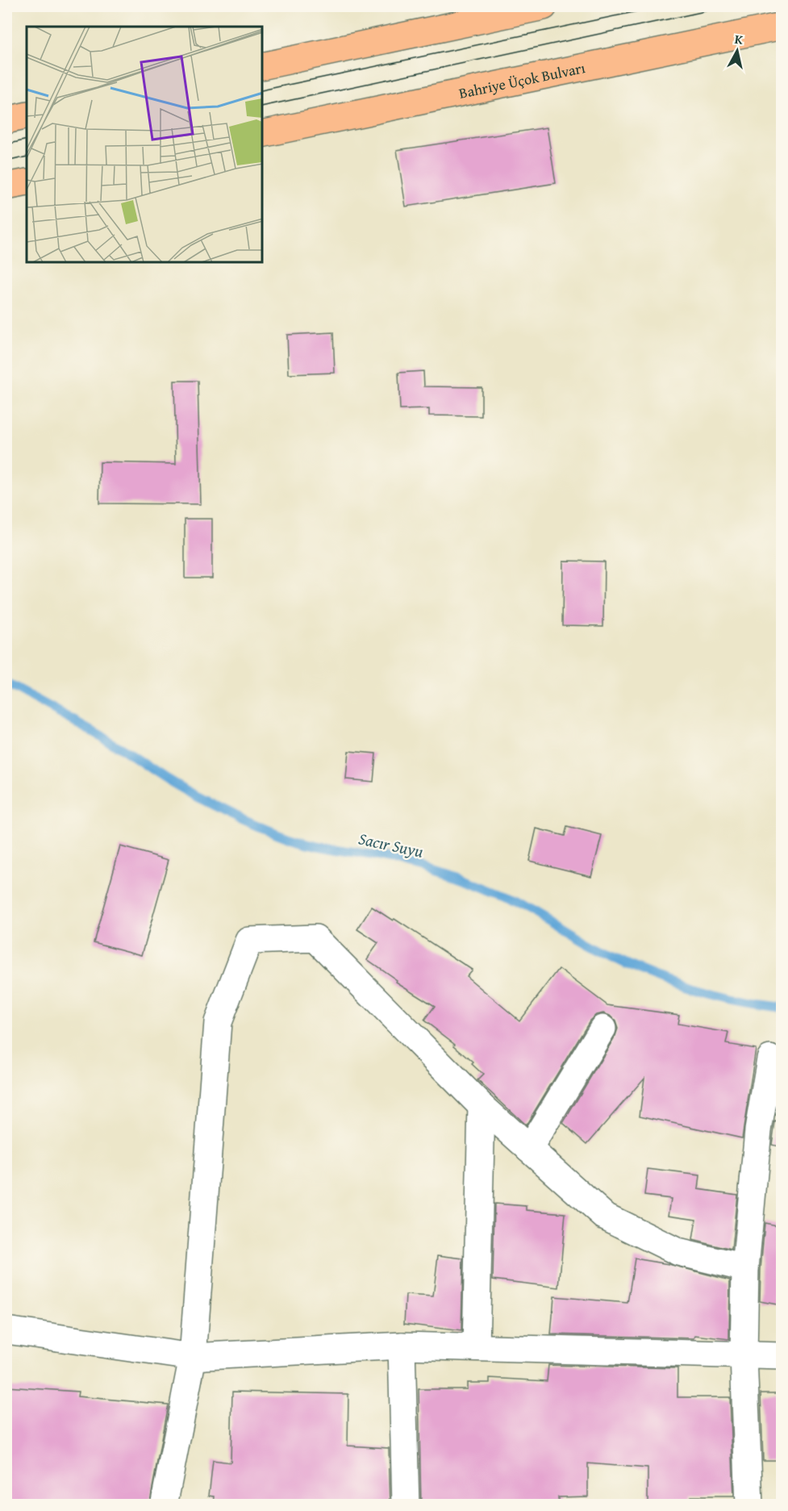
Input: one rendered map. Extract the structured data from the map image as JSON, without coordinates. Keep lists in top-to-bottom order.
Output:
{
  "streets": {
    "main road": ["Bahriye Üçok Bulvarı"]
  },
  "water": ["Sacır Suyu"],
  "north": "top"
}
